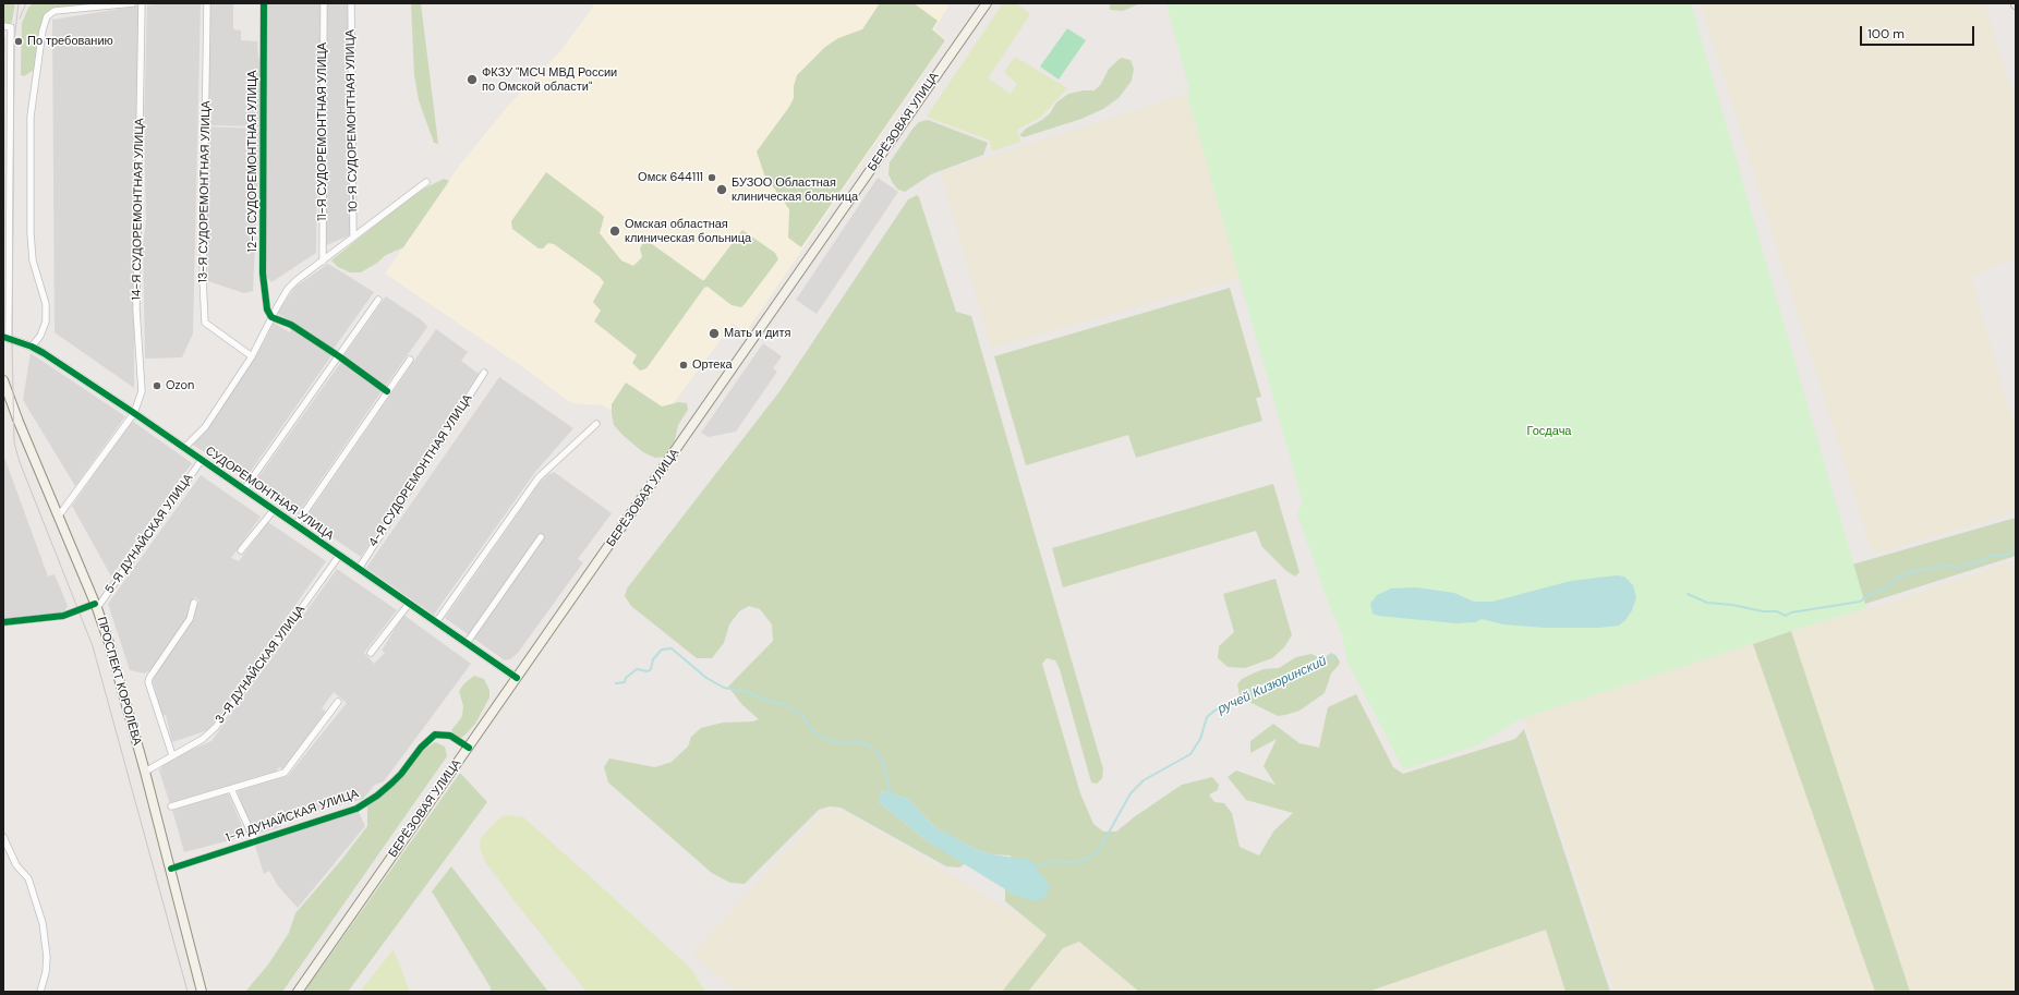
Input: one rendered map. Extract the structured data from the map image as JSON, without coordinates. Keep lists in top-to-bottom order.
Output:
{
  "streets": {
    "main road": ["БЕРЁЗОВАЯ УЛИЦА", "ПРОСПЕКТ КОРОЛЁВА"],
    "street": [
      "10-Я СУДОРЕМОНТНАЯ УЛИЦА",
      "11-Я СУДОРЕМОНТНАЯ УЛИЦА",
      "12-Я СУДОРЕМОНТНАЯ УЛИЦА",
      "13-Я СУДОРЕМОНТНАЯ УЛИЦА",
      "14-Я СУДОРЕМОНТНАЯ УЛИЦА",
      "4-Я СУДОРЕМОНТНАЯ УЛИЦА",
      "СУДОРЕМОНТНАЯ УЛИЦА",
      "5-Я ДУНАЙСКАЯ УЛИЦА",
      "3-Я ДУНАЙСКАЯ УЛИЦА",
      "1-Я ДУНАЙСКАЯ УЛИЦА"
    ]
  },
  "crossings": [
    ["БЕРЁЗОВАЯ УЛИЦА", "СУДОРЕМОНТНАЯ УЛИЦА"],
    ["БЕРЁЗОВАЯ УЛИЦА", "1-Я ДУНАЙСКАЯ УЛИЦА"],
    ["14-Я СУДОРЕМОНТНАЯ УЛИЦА", "СУДОРЕМОНТНАЯ УЛИЦА"],
    ["14-Я СУДОРЕМОНТНАЯ УЛИЦА", "ПРОСПЕКТ КОРОЛЁВА"],
    ["4-Я СУДОРЕМОНТНАЯ УЛИЦА", "СУДОРЕМОНТНАЯ УЛИЦА"],
    ["СУДОРЕМОНТНАЯ УЛИЦА", "5-Я ДУНАЙСКАЯ УЛИЦА"],
    ["СУДОРЕМОНТНАЯ УЛИЦА", "3-Я ДУНАЙСКАЯ УЛИЦА"],
    ["5-Я ДУНАЙСКАЯ УЛИЦА", "ПРОСПЕКТ КОРОЛЁВА"],
    ["3-Я ДУНАЙСКАЯ УЛИЦА", "ПРОСПЕКТ КОРОЛЁВА"],
    ["ПРОСПЕКТ КОРОЛЁВА", "1-Я ДУНАЙСКАЯ УЛИЦА"]
  ],
  "water": ["ручей Кизюринский"],
  "parks": ["Госдача"],
  "places": [
    "По требованию",
    "ФКЗУ \"МСЧ МВД России по Омской области\"",
    "Омск 644111",
    "БУЗОО Областная клиническая больница",
    "Омская областная клиническая больница",
    "Мать и дитя",
    "Ортека",
    "Ozon"
  ],
  "scale_bar": "100 m"
}
